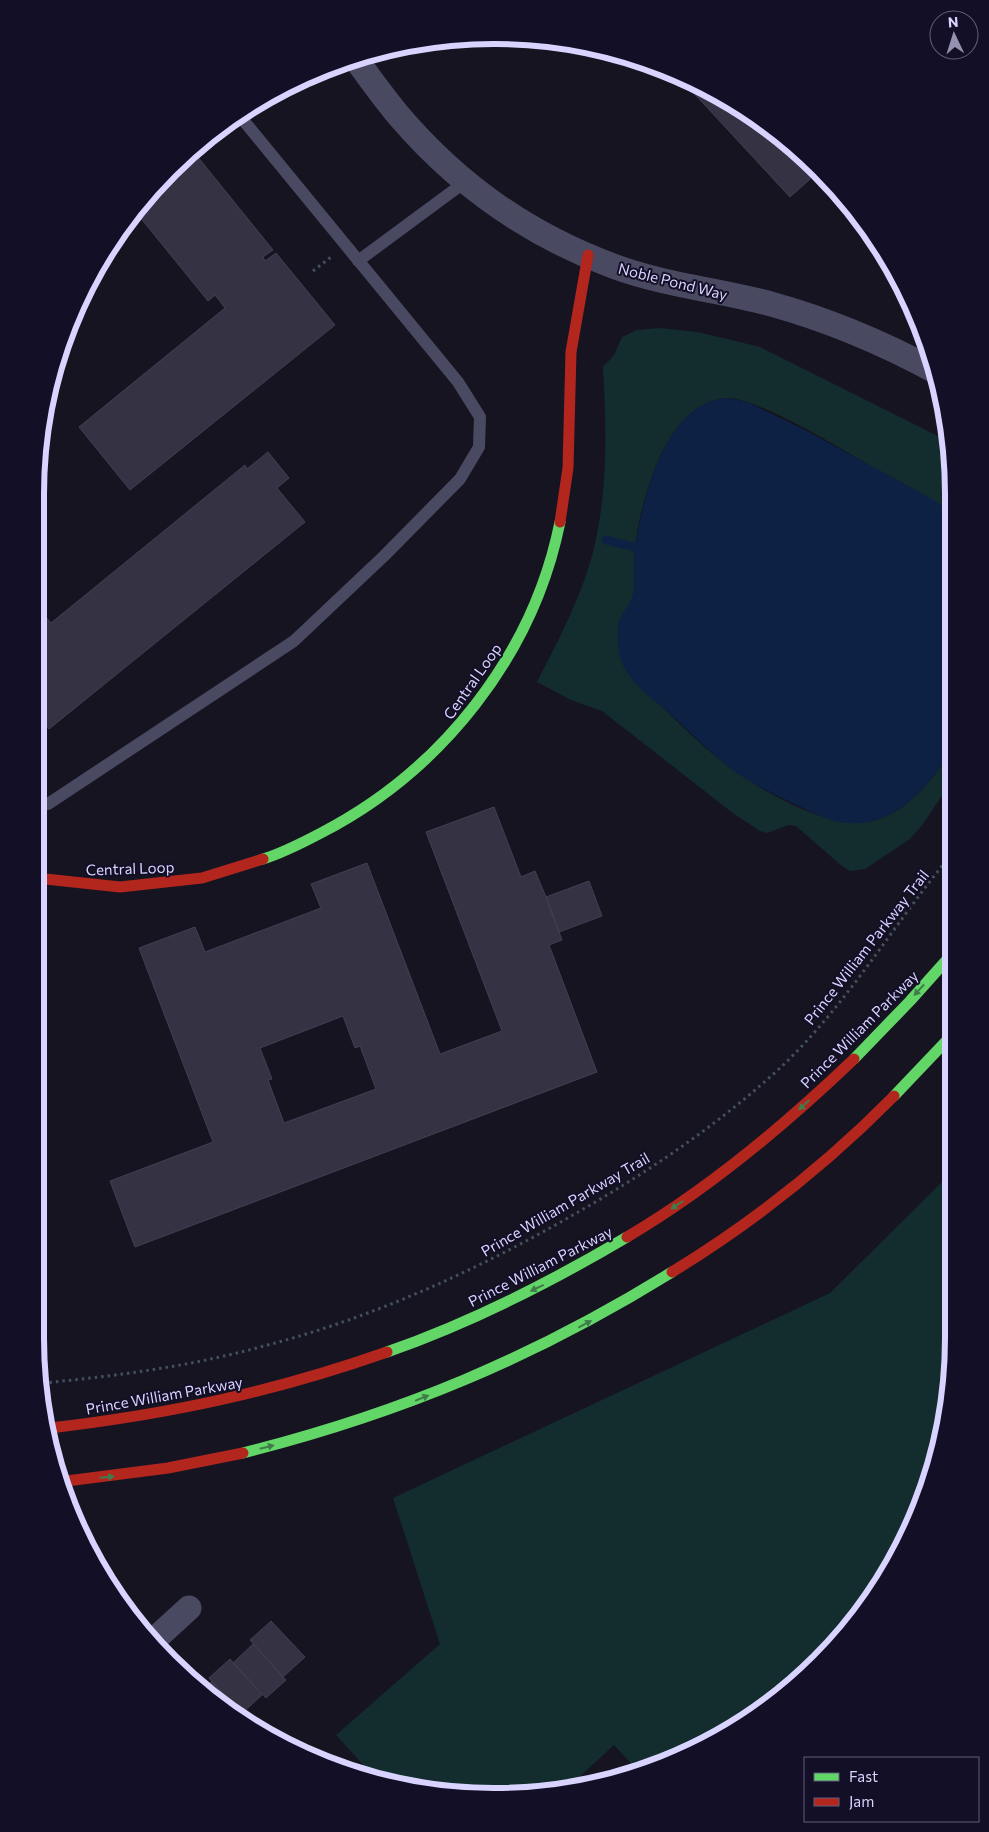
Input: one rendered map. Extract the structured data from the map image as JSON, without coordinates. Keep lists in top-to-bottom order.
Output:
{
  "streets": {
    "main road": ["Central Loop", "Prince William Parkway"],
    "street": ["Noble Pond Way"],
    "path": ["Prince William Parkway Trail"]
  },
  "crossings": [
    ["Noble Pond Way", "Central Loop"]
  ],
  "legend": ["Fast", "Jam"],
  "north": "top"
}
